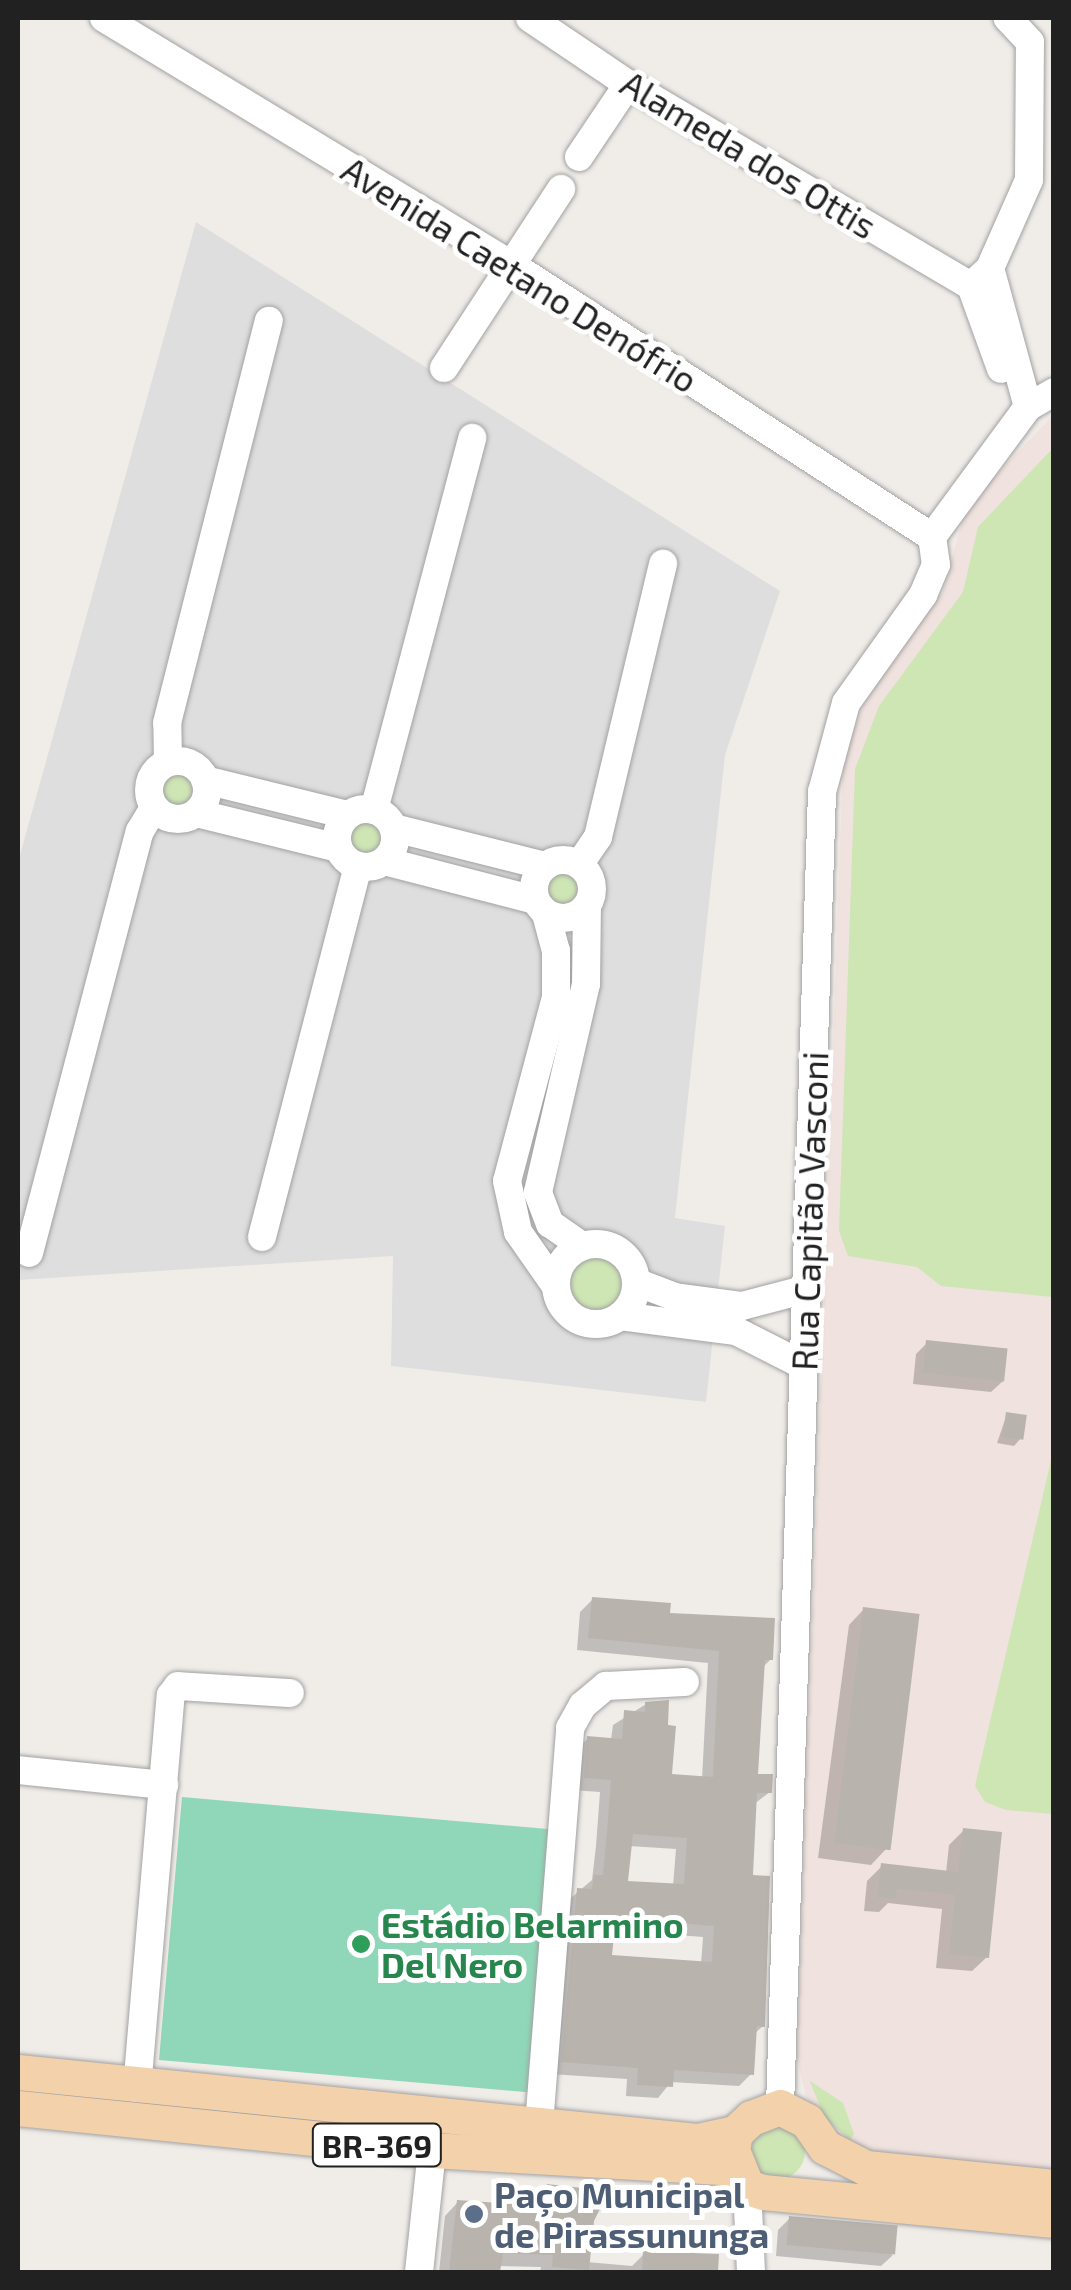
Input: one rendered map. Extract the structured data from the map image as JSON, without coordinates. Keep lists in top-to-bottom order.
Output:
{
  "streets": {
    "main road": ["BR-369"],
    "street": ["Alameda dos Ottis", "Avenida Caetano Denófrio", "Rua Capitão Vasconi"]
  },
  "crossings": [
    ["Avenida Caetano Denófrio", "Rua Capitão Vasconi"],
    ["Rua Capitão Vasconi", "BR-369"]
  ],
  "places": ["Estádio Belarmino Del Nero", "Paço Municipal de Pirassununga"]
}
